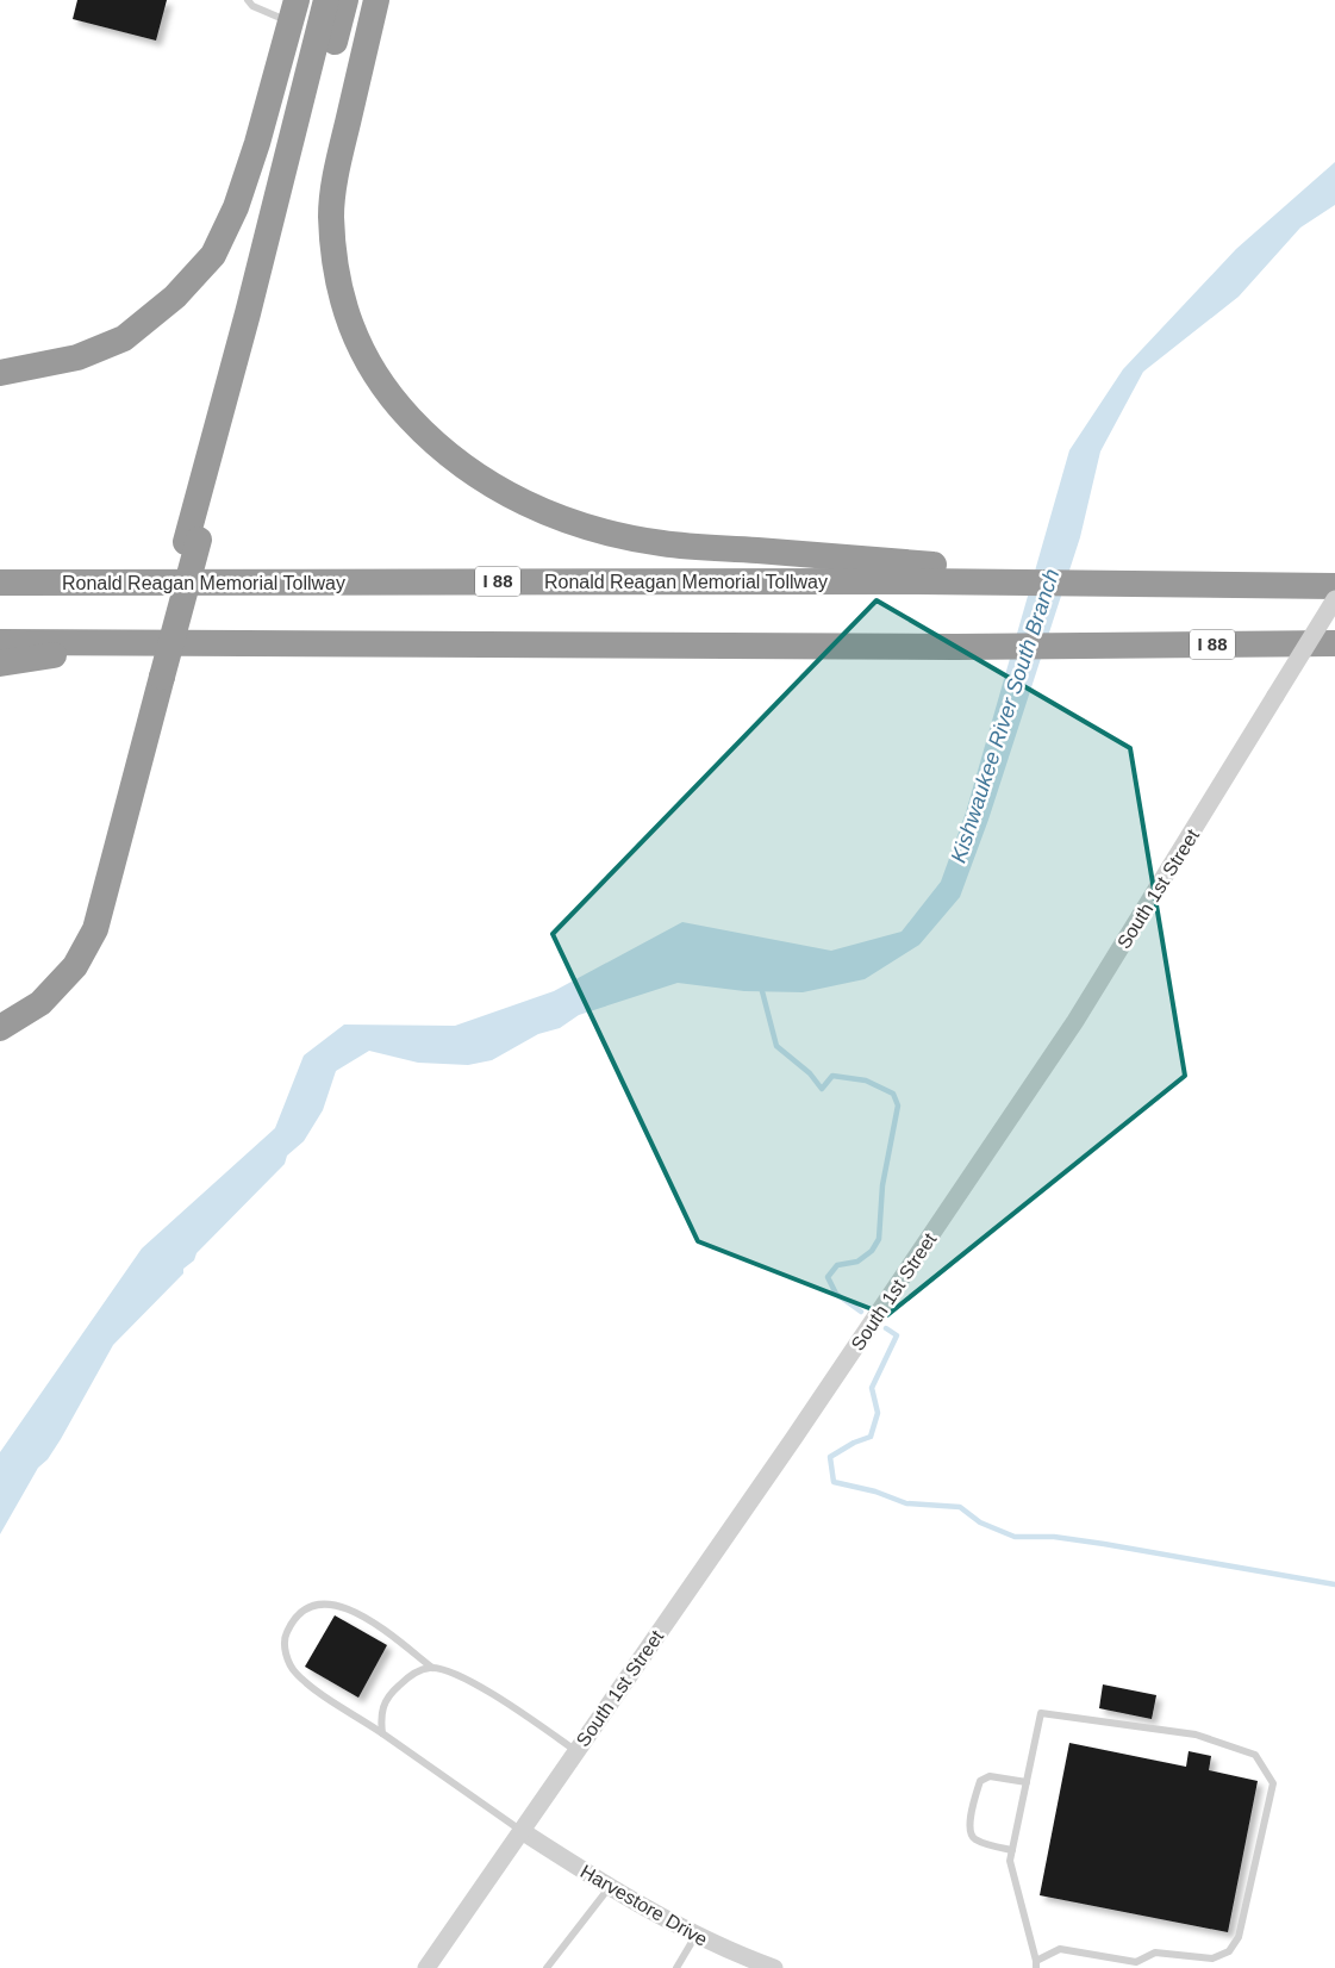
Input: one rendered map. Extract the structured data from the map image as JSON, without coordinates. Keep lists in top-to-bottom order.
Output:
{
  "streets": {
    "highway": ["I 88", "Ronald Reagan Memorial Tollway"],
    "street": ["South 1st Street", "Harvestore Drive"]
  },
  "crossings": [
    ["South 1st Street", "Harvestore Drive"]
  ],
  "water": ["Kishwaukee River South Branch"]
}
